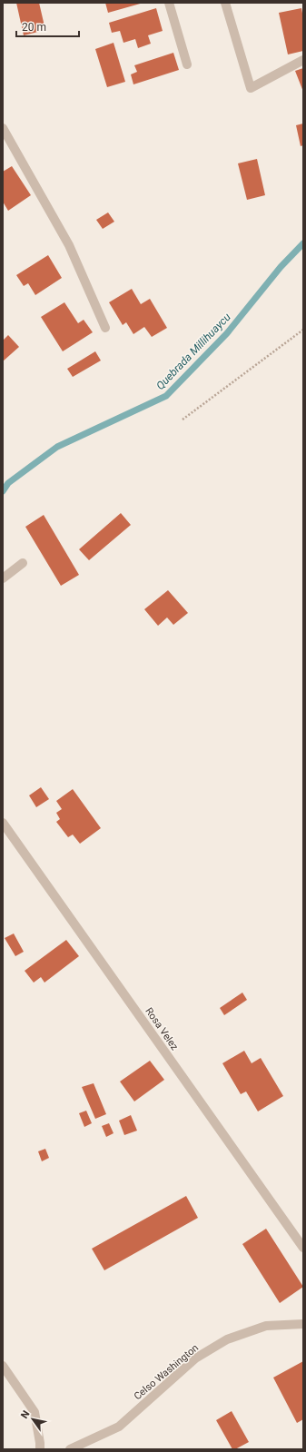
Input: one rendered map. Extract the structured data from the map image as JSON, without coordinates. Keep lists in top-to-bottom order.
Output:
{
  "streets": {
    "street": ["Rosa Velez", "Celso Washington"]
  },
  "water": ["Quebrada Millihuaycu"],
  "scale_bar": "20 m",
  "north": "top left"
}
